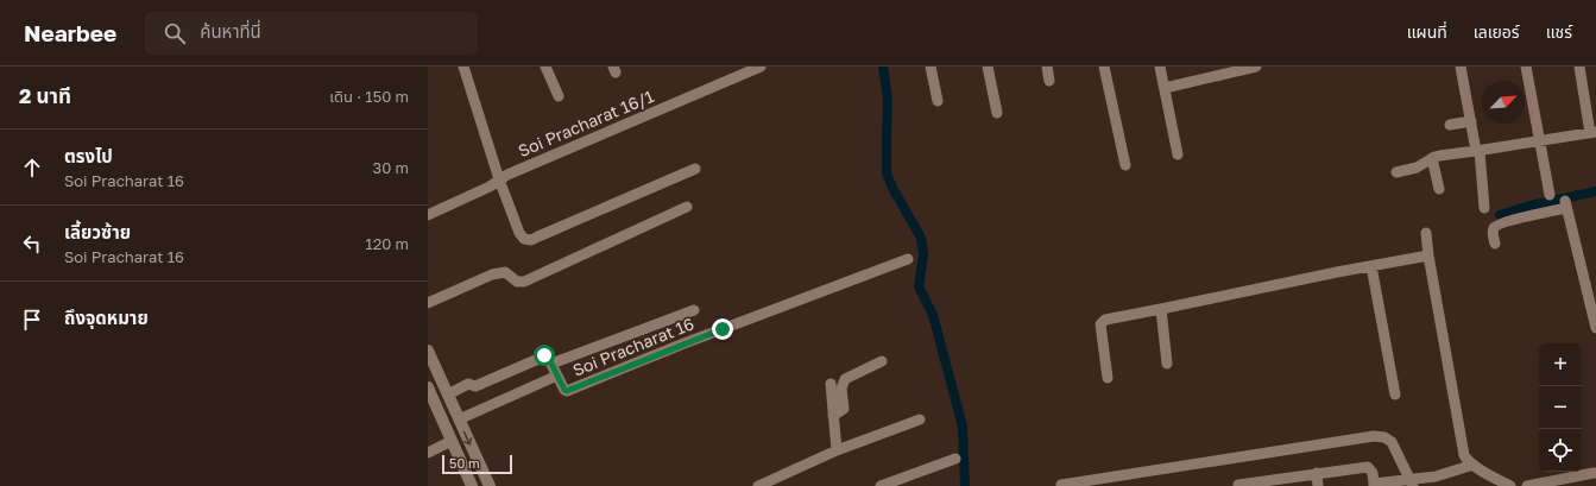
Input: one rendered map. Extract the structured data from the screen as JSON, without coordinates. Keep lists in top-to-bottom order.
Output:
{
  "streets": {
    "street": ["Soi Pracharat 16/1", "Soi Pracharat 16"]
  },
  "scale_bar": "50 m",
  "north": "top right",
  "page": {
    "header": "Nearbee",
    "search": "ค้นหาที่นี่",
    "nav": ["แผนที่", "เลเยอร์", "แชร์"],
    "heading": ["2 นาที", "เดิน · 150 m"],
    "list": [
      ["ตรงไป", "Soi Pracharat 16", "30 m"],
      ["เลี้ยวซ้าย", "Soi Pracharat 16", "120 m"],
      "ถึงจุดหมาย"
    ],
    "map_buttons": ["+", "−"],
    "scale": "50 m"
  }
}
